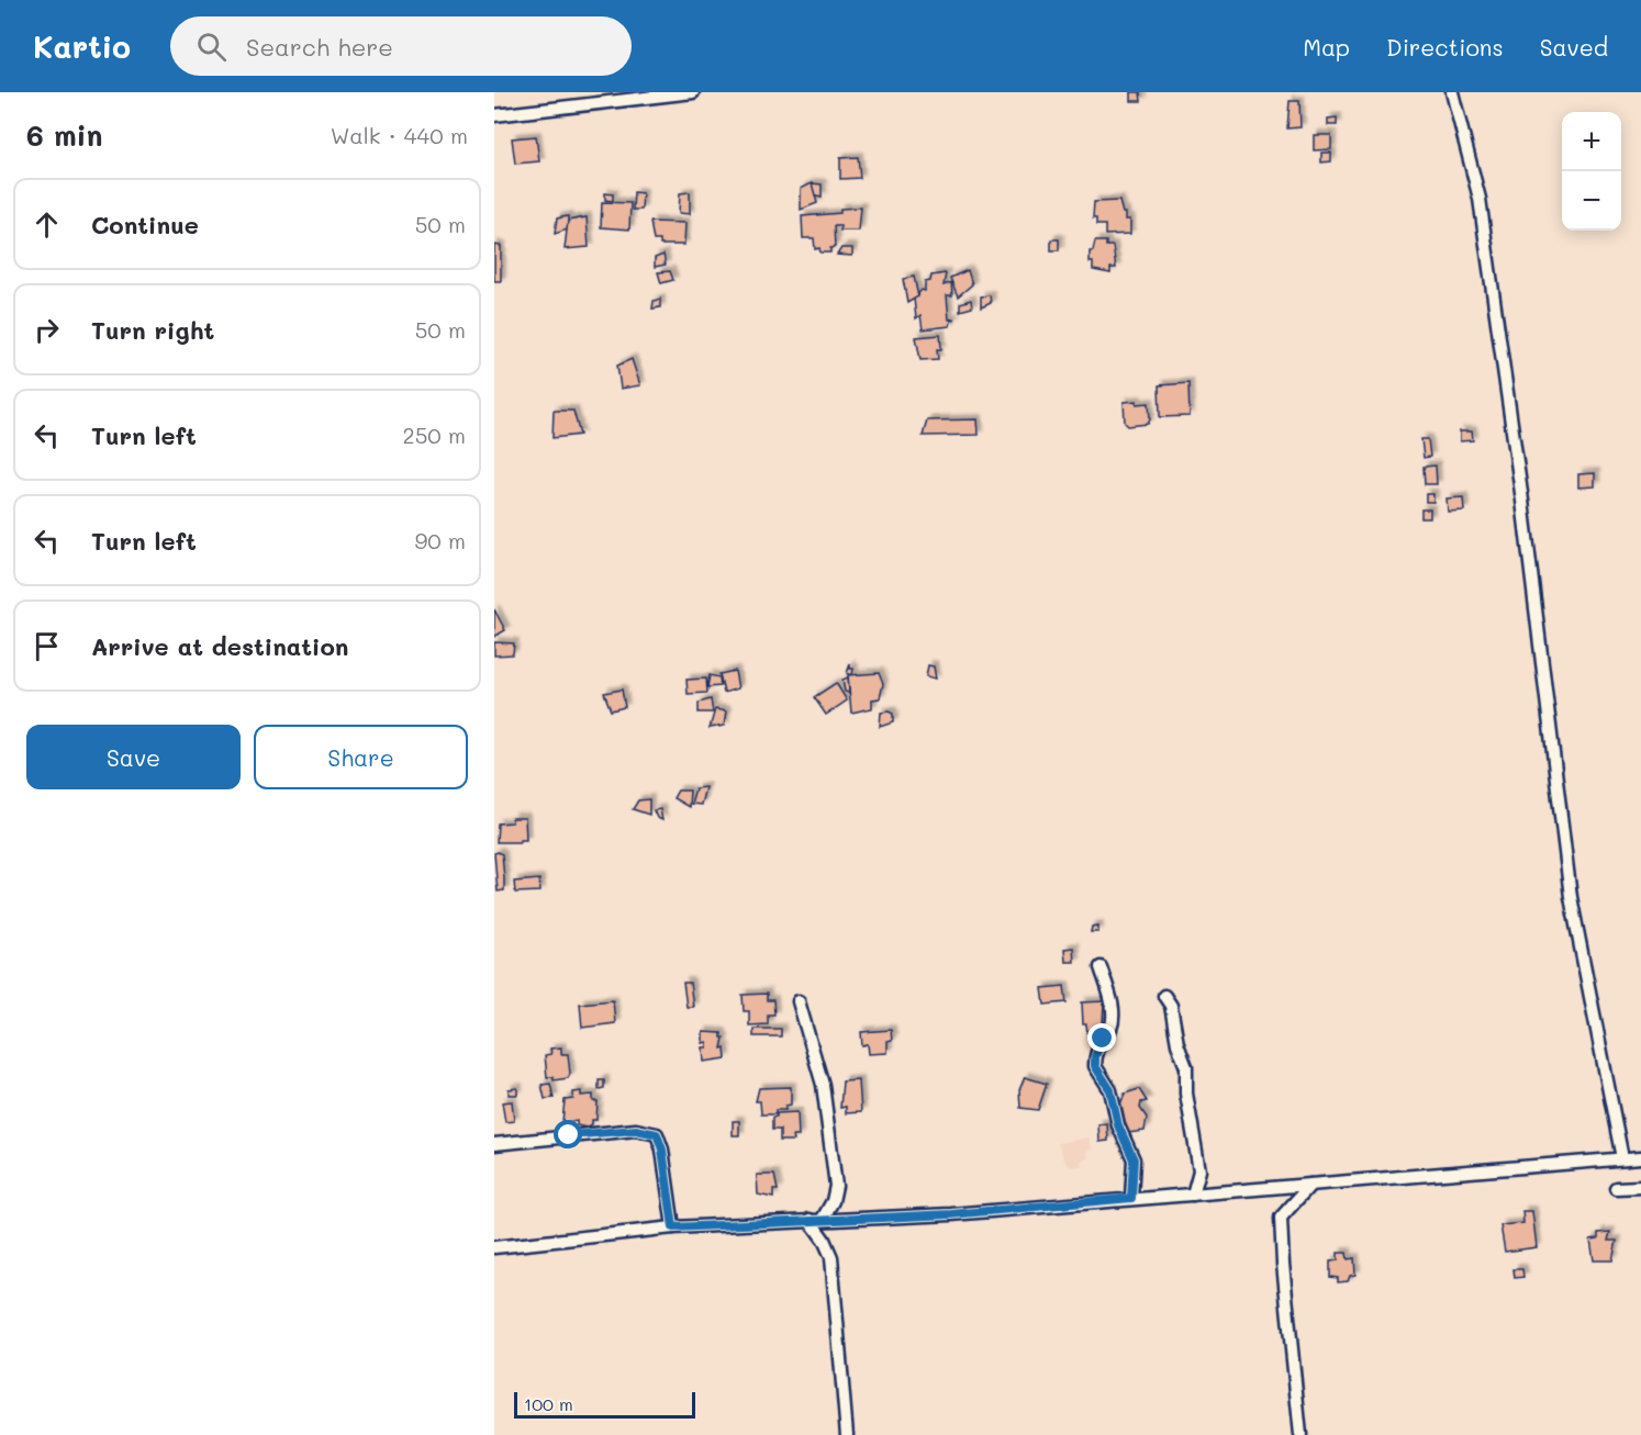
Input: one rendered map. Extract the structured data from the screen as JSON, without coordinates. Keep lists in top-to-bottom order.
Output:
{
  "scale_bar": "100 m",
  "page": {
    "header": "Kartio",
    "search": "Search here",
    "nav": ["Map", "Directions", "Saved"],
    "heading": ["6 min", "Walk · 440 m"],
    "map_buttons": ["+", "−"],
    "list": [
      ["Continue", "50 m"],
      ["Turn right", "50 m"],
      ["Turn left", "250 m"],
      ["Turn left", "90 m"],
      "Arrive at destination"
    ],
    "buttons": ["Save", "Share"],
    "scale": "100 m"
  }
}
